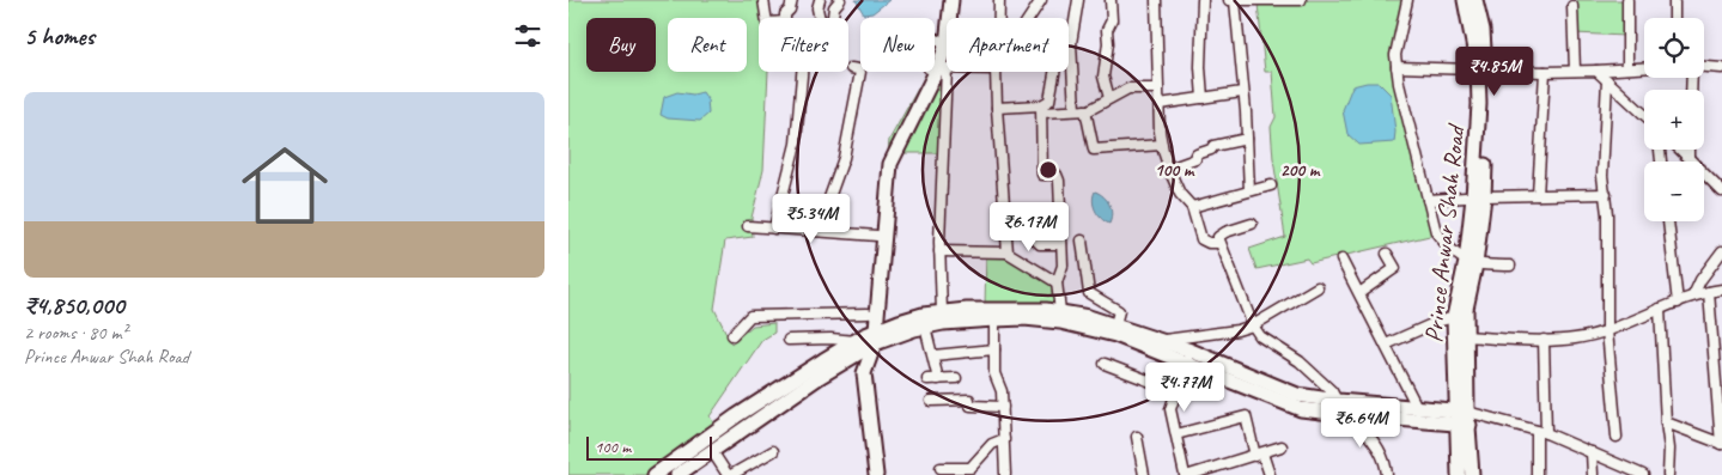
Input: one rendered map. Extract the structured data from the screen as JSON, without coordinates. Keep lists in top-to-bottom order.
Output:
{
  "streets": {
    "street": ["Prince Anwar Shah Road"]
  },
  "scale_bar": "100 m",
  "page": {
    "heading": "5 homes",
    "map_buttons": ["+", "−"],
    "chip": [
      "Buy",
      "Rent",
      "Filters",
      "New",
      "Apartment"
    ],
    "price": [
      "₹4.85M",
      "₹5.34M",
      "₹6.17M",
      "₹4.77M",
      "₹6.64M"
    ],
    "list": [
      {
        "name": "₹4,850,000",
        "note": "2 rooms · 80 m² · Prince Anwar Shah Road"
      }
    ],
    "scale": "100 m"
  },
  "rings": ["100 m", "200 m"]
}
